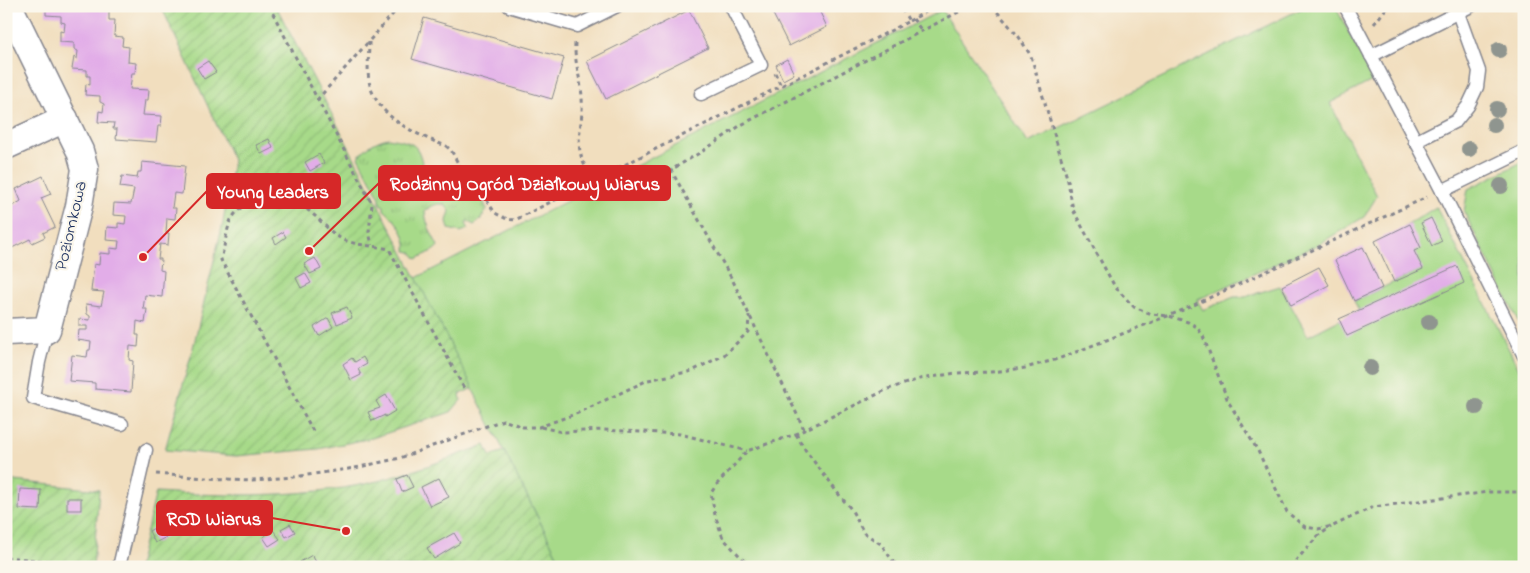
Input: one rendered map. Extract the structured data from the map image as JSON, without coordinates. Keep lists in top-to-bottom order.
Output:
{
  "streets": {
    "street": ["Poziomkowa"]
  },
  "places": ["Rodzinny Ogród Działkowy Wiarus", "Young Leaders", "ROD Wiarus"]
}
